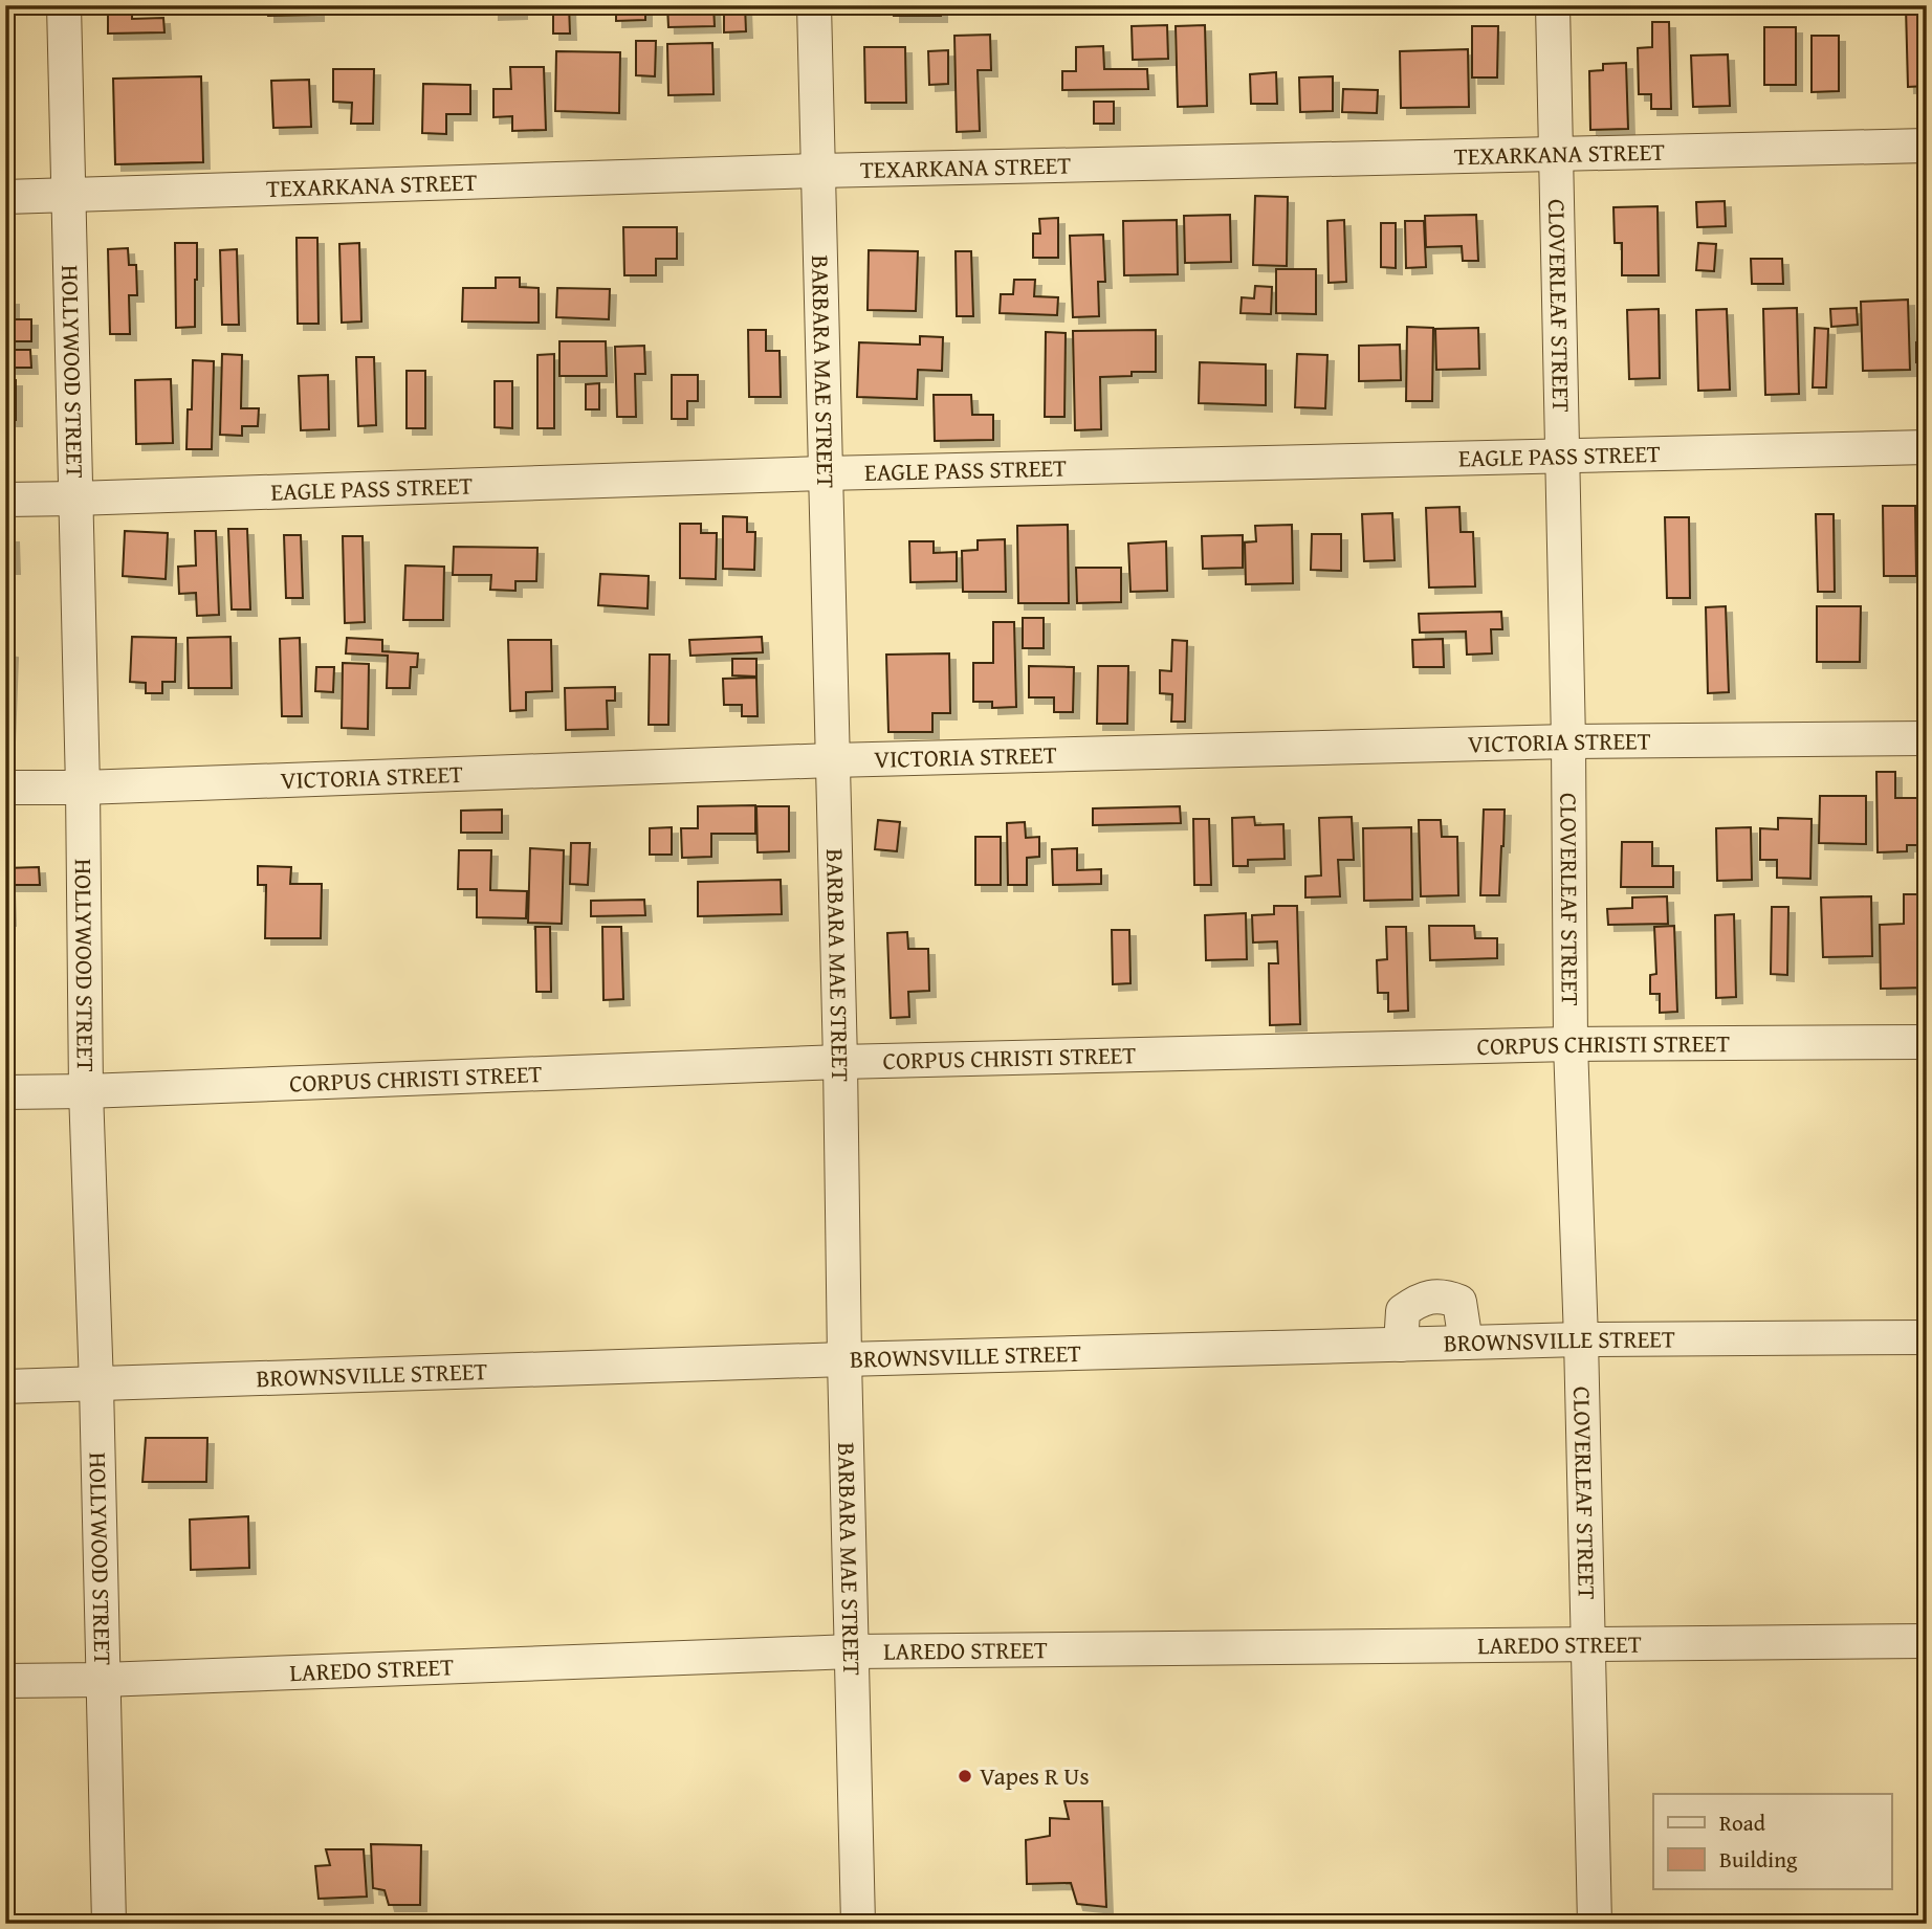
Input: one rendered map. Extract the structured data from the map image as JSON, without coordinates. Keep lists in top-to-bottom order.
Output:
{
  "streets": {
    "street": [
      "TEXARKANA STREET",
      "CLOVERLEAF STREET",
      "HOLLYWOOD STREET",
      "BARBARA MAE STREET",
      "EAGLE PASS STREET",
      "VICTORIA STREET",
      "CORPUS CHRISTI STREET",
      "BROWNSVILLE STREET",
      "LAREDO STREET"
    ]
  },
  "crossings": [
    ["TEXARKANA STREET", "CLOVERLEAF STREET"],
    ["TEXARKANA STREET", "HOLLYWOOD STREET"],
    ["TEXARKANA STREET", "BARBARA MAE STREET"],
    ["CLOVERLEAF STREET", "EAGLE PASS STREET"],
    ["CLOVERLEAF STREET", "VICTORIA STREET"],
    ["CLOVERLEAF STREET", "CORPUS CHRISTI STREET"],
    ["CLOVERLEAF STREET", "BROWNSVILLE STREET"],
    ["CLOVERLEAF STREET", "LAREDO STREET"],
    ["HOLLYWOOD STREET", "EAGLE PASS STREET"],
    ["HOLLYWOOD STREET", "VICTORIA STREET"],
    ["HOLLYWOOD STREET", "CORPUS CHRISTI STREET"],
    ["HOLLYWOOD STREET", "BROWNSVILLE STREET"],
    ["HOLLYWOOD STREET", "LAREDO STREET"],
    ["BARBARA MAE STREET", "EAGLE PASS STREET"],
    ["BARBARA MAE STREET", "VICTORIA STREET"],
    ["BARBARA MAE STREET", "CORPUS CHRISTI STREET"],
    ["BARBARA MAE STREET", "BROWNSVILLE STREET"],
    ["BARBARA MAE STREET", "LAREDO STREET"]
  ],
  "places": ["Vapes R Us"],
  "legend": ["Road", "Building"]
}
